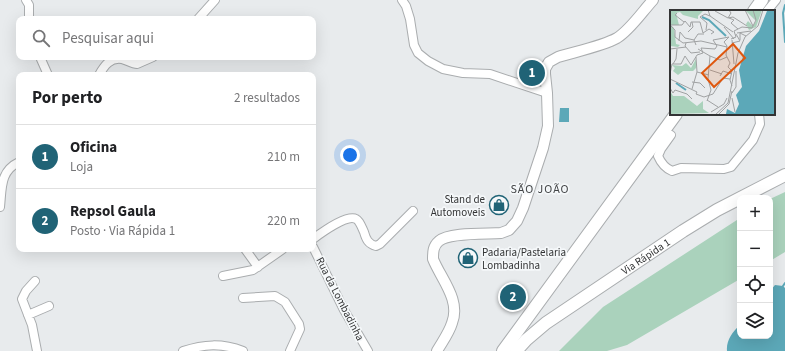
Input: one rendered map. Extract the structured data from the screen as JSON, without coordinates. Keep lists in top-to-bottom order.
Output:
{
  "streets": {
    "highway": ["Via Rápida 1"],
    "street": ["Rua da Lombadinha"]
  },
  "districts": ["SÃO JOÃO"],
  "places": {
    "shop": ["Stand de Automoveis", "Padaria/Pastelaria Lombadinha"]
  },
  "page": {
    "search": "Pesquisar aqui",
    "pins": ["1", "2"],
    "heading": ["Por perto", "2 resultados"],
    "list": [
      {
        "mark": "1",
        "name": "Oficina",
        "note": "Loja",
        "value": "210 m"
      },
      {
        "mark": "2",
        "name": "Repsol Gaula",
        "note": "Posto · Via Rápida 1",
        "value": "220 m"
      }
    ],
    "map_buttons": ["+", "−"]
  }
}
